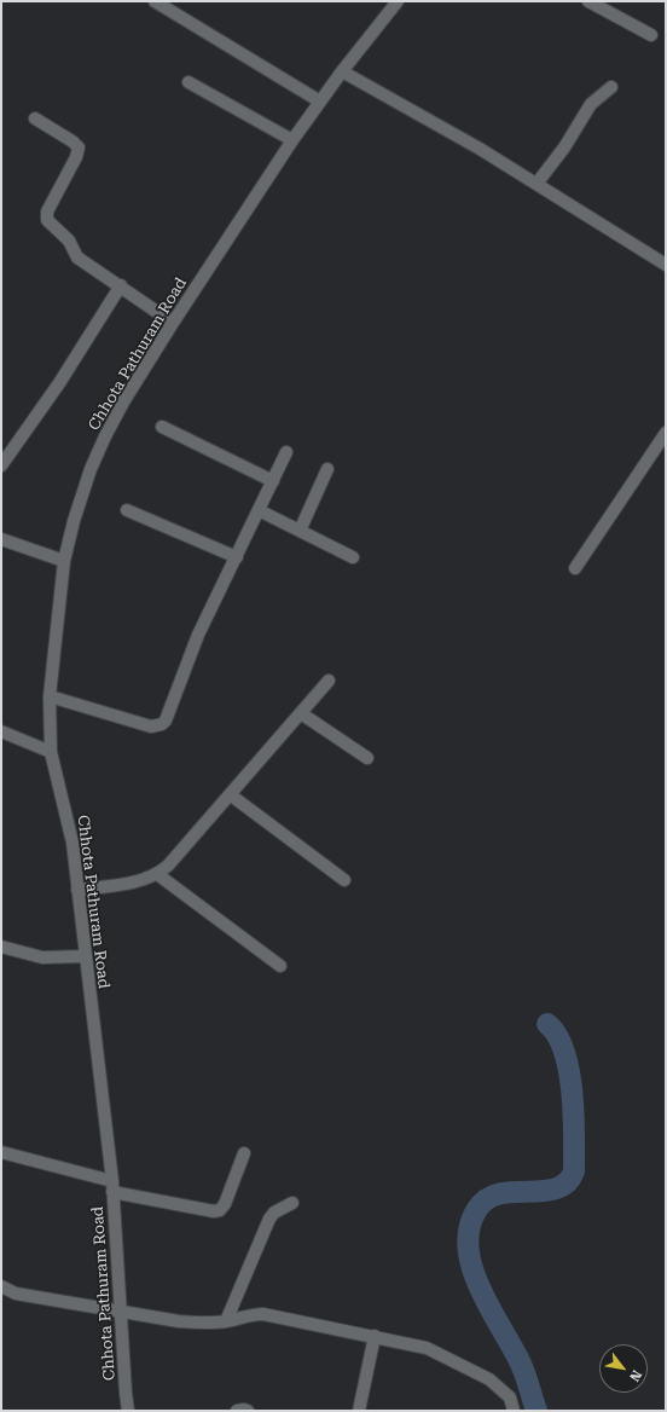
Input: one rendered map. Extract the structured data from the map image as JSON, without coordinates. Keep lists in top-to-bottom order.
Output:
{
  "streets": {
    "street": ["Chhota Pathuram Road"]
  },
  "north": "bottom right"
}
